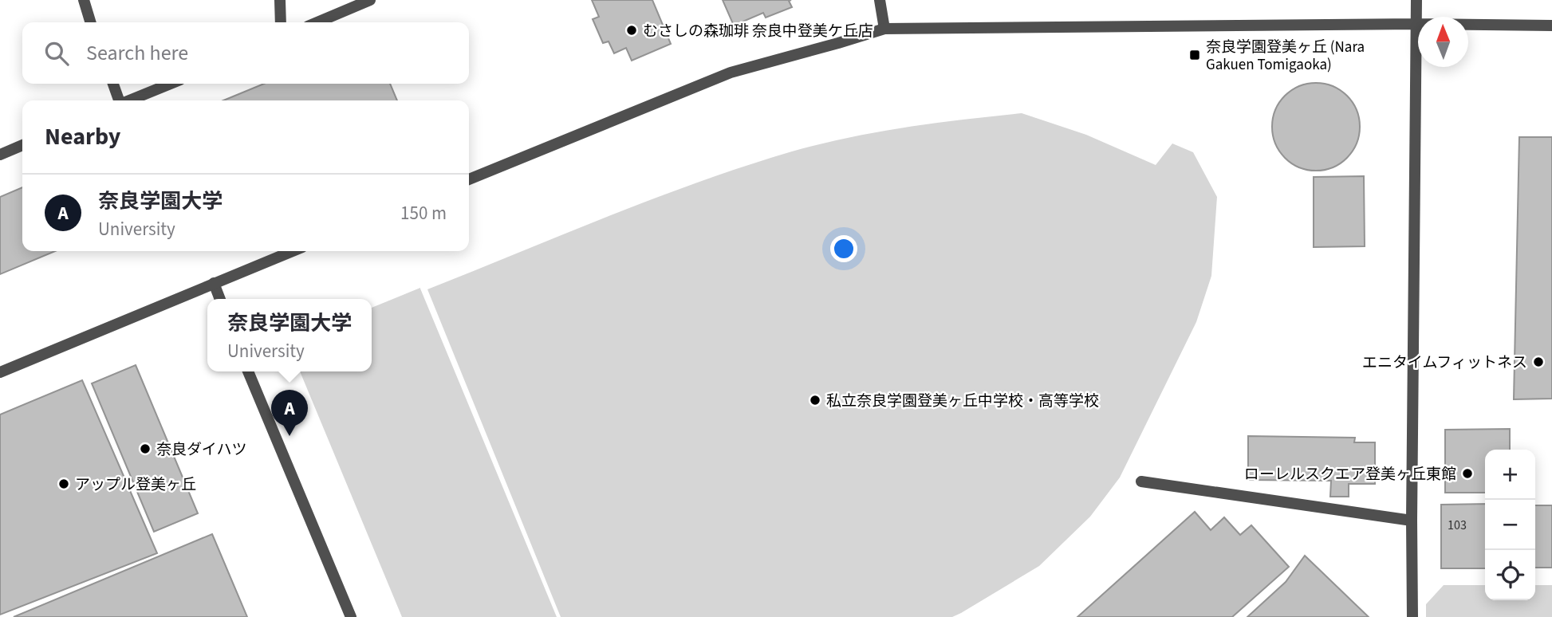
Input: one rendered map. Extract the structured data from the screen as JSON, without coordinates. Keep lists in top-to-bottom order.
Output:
{
  "places": {
    "other": [
      "むさしの森珈琲 奈良中登美ケ丘店",
      "エニタイムフィットネス",
      "私立奈良学園登美ヶ丘中学校・高等学校",
      "奈良ダイハツ",
      "ローレルスクエア登美ヶ丘東館",
      "アップル登美ヶ丘"
    ],
    "transit": ["奈良学園登美ヶ丘 (Nara Gakuen Tomigaoka)"]
  },
  "house_numbers": ["103"],
  "north": "top",
  "page": {
    "search": "Search here",
    "heading": "Nearby",
    "list": [
      {
        "mark": "A",
        "name": "奈良学園大学",
        "note": "University",
        "value": "150 m"
      }
    ],
    "popup": ["奈良学園大学", "University"],
    "pins": "A",
    "map_buttons": ["+", "−"]
  }
}
